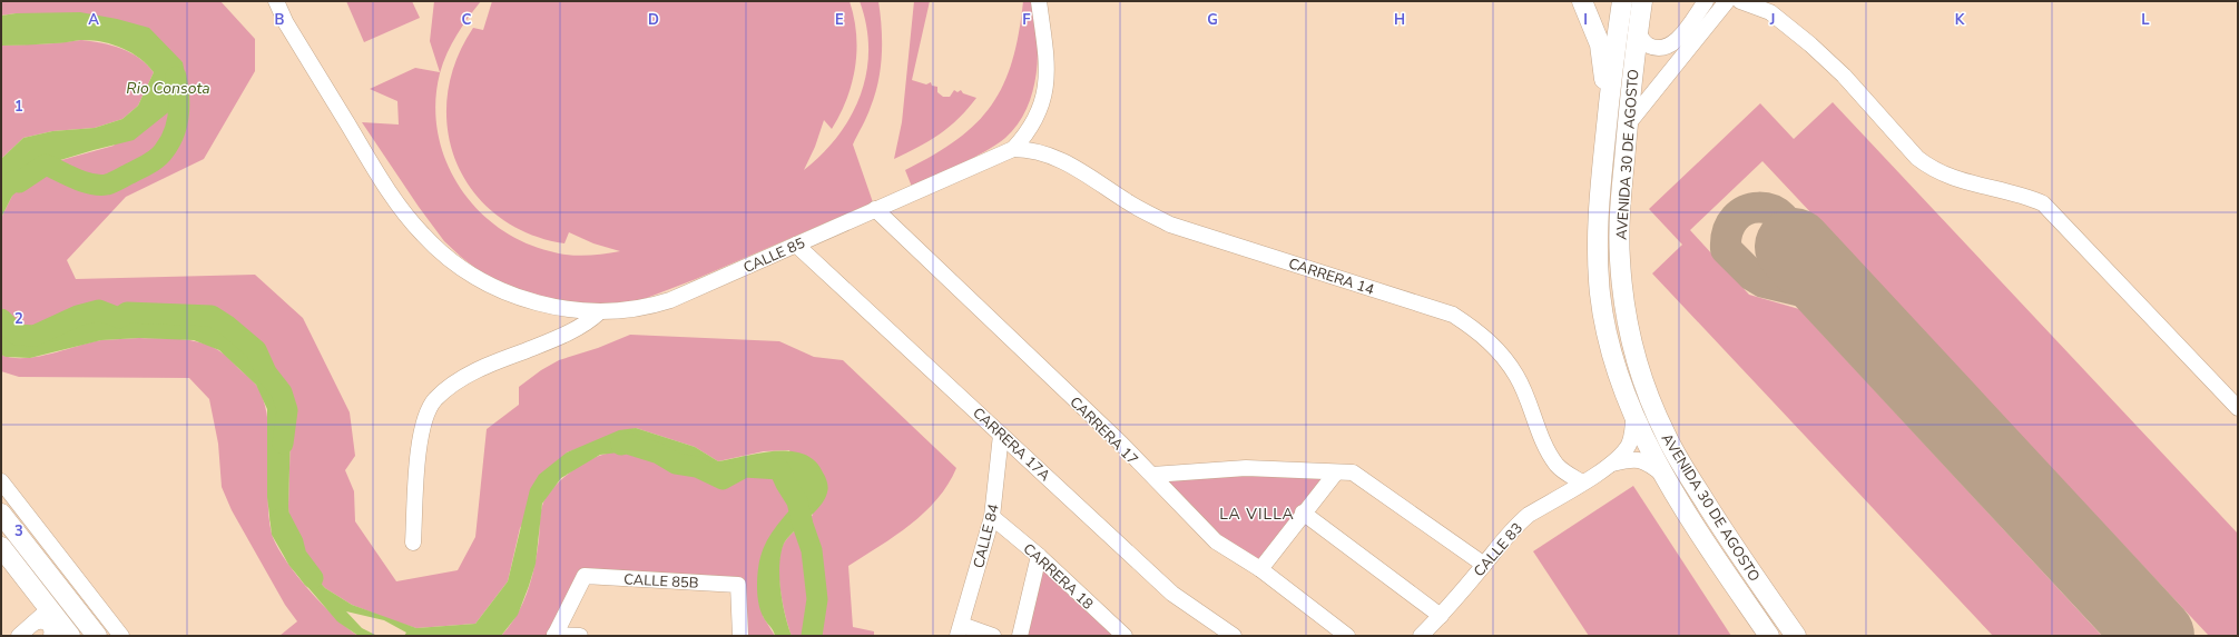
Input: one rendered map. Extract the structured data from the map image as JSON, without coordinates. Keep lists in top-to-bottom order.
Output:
{
  "streets": {
    "main road": ["AVENIDA 30 DE AGOSTO"],
    "street": [
      "CALLE 85",
      "CARRERA 14",
      "CARRERA 17",
      "CARRERA 17A",
      "CALLE 84",
      "CALLE 83",
      "CARRERA 18",
      "CALLE 85B"
    ]
  },
  "crossings": [
    ["AVENIDA 30 DE AGOSTO", "CALLE 83"],
    ["CALLE 85", "CARRERA 14"],
    ["CALLE 85", "CARRERA 17"],
    ["CALLE 85", "CARRERA 17A"],
    ["CARRERA 14", "CALLE 83"],
    ["CARRERA 17A", "CALLE 84"],
    ["CALLE 84", "CARRERA 18"]
  ],
  "districts": ["LA VILLA"],
  "water": ["Rio Consota"],
  "grid": {
    "columns": [
      "A",
      "B",
      "C",
      "D",
      "E",
      "F",
      "G",
      "H",
      "I",
      "J",
      "K",
      "L"
    ],
    "rows": ["1", "2", "3"]
  }
}
